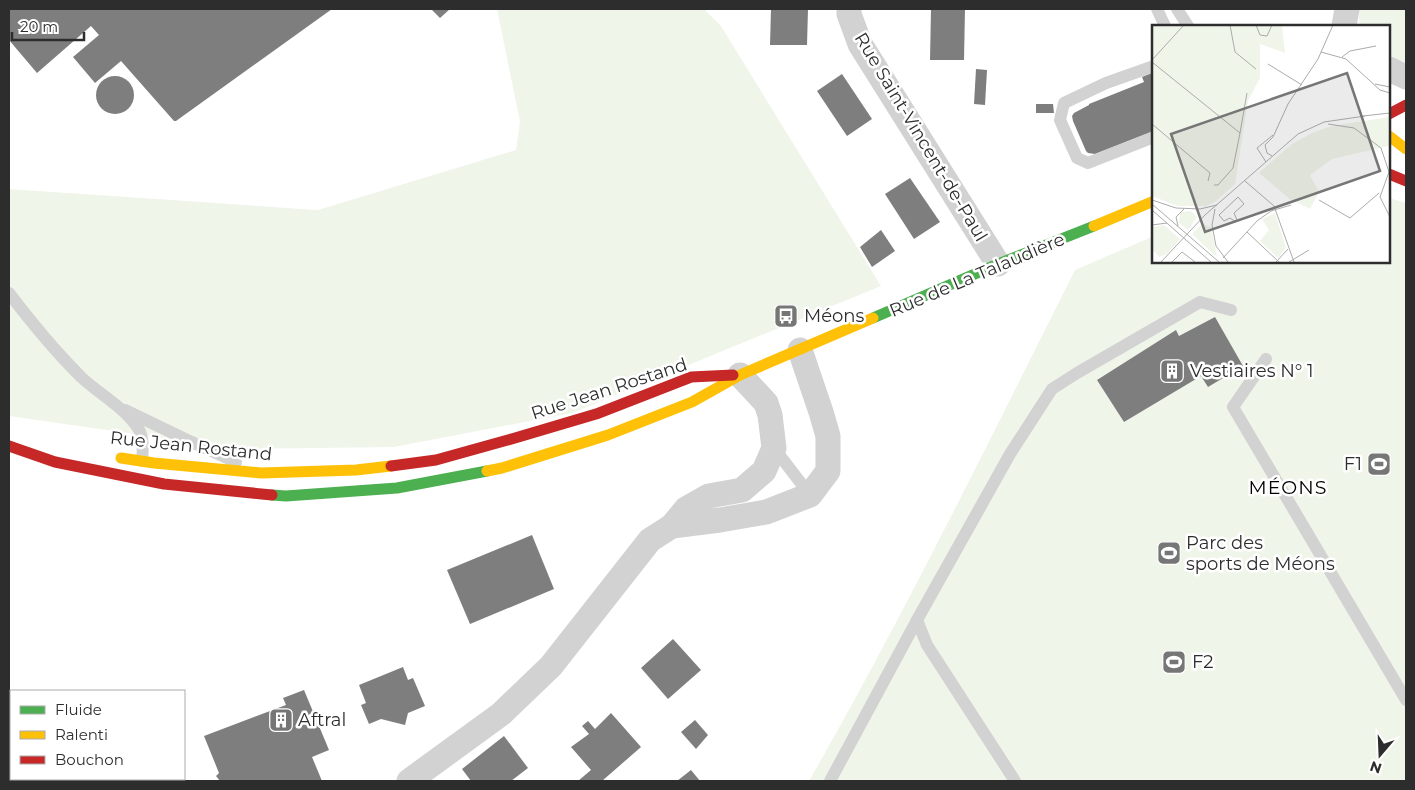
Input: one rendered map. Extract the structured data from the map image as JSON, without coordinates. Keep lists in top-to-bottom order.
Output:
{
  "streets": {
    "main road": ["Rue de La Talaudière", "Rue Jean Rostand"],
    "street": ["Rue Saint-Vincent-de-Paul"]
  },
  "crossings": [
    ["Rue Saint-Vincent-de-Paul", "Rue de La Talaudière"],
    ["Rue de La Talaudière", "Rue Jean Rostand"]
  ],
  "districts": ["MÉONS"],
  "places": {
    "bus stop": ["Méons"],
    "building": ["Vestiaires N° 1", "Aftral"],
    "sports": ["F1", "Parc des sports de Méons", "F2"]
  },
  "legend": ["Fluide", "Ralenti", "Bouchon"],
  "scale_bar": "20 m",
  "north": "bottom"
}
